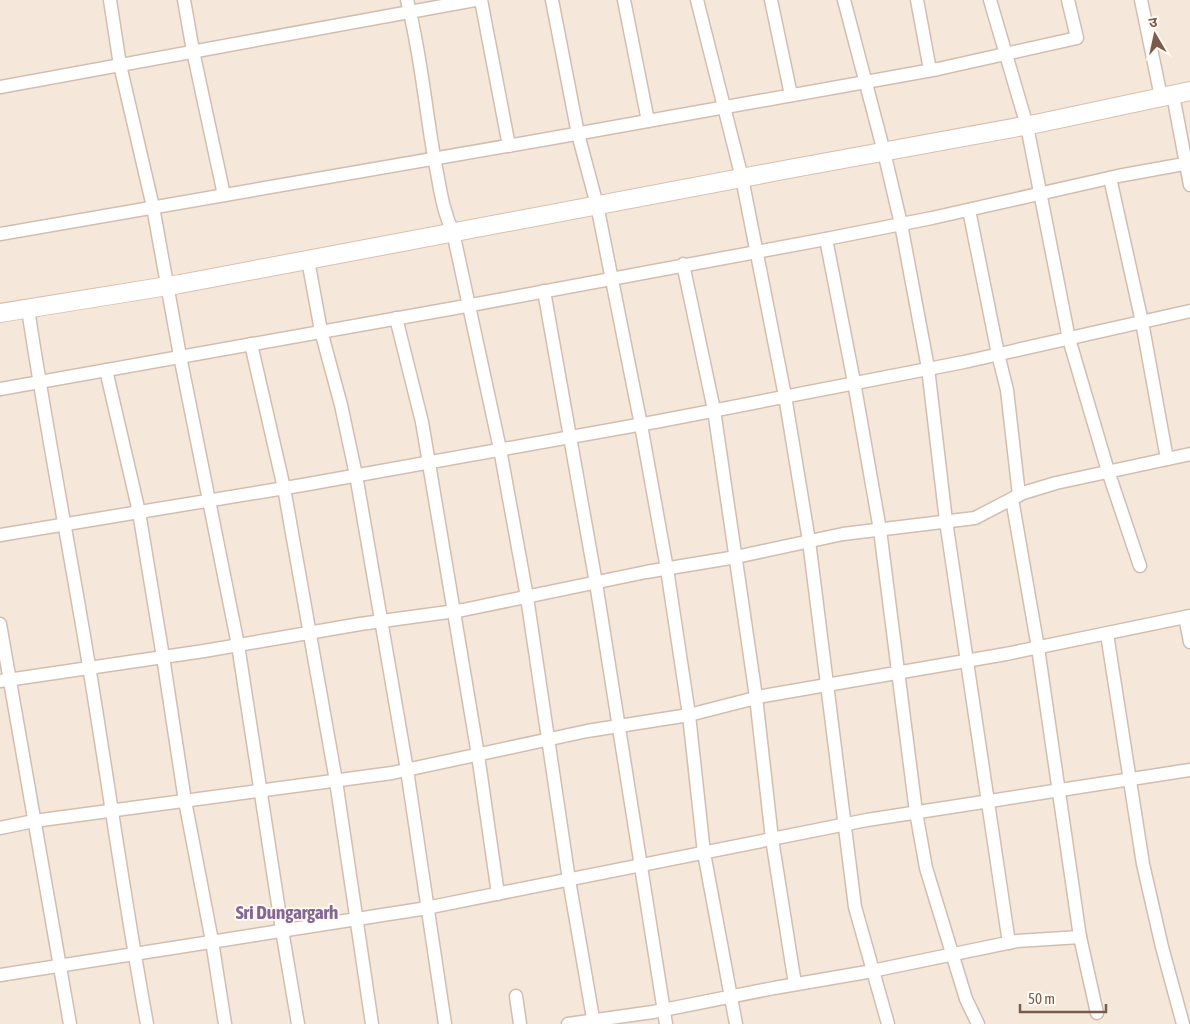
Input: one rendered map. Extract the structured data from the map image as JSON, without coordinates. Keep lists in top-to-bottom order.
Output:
{
  "districts": ["Sri Dungargarh"],
  "scale_bar": "50 m",
  "north": "top"
}
